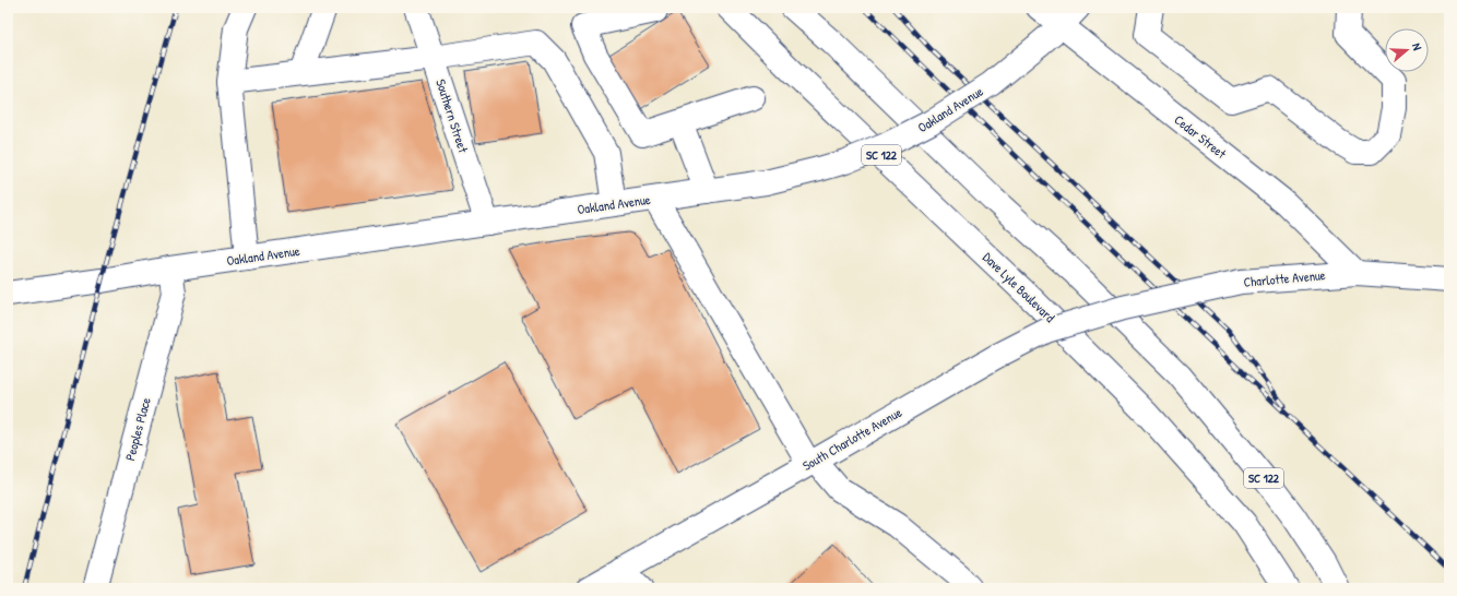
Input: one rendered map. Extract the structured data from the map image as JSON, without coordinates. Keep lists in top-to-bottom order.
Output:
{
  "streets": {
    "main road": [
      "Oakland Avenue",
      "Southern Street",
      "Cedar Street",
      "SC 122",
      "Charlotte Avenue",
      "Dave Lyle Boulevard",
      "Peoples Place",
      "South Charlotte Avenue"
    ]
  },
  "crossings": [
    ["Oakland Avenue", "Southern Street"],
    ["Oakland Avenue", "Cedar Street"],
    ["Oakland Avenue", "Peoples Place"],
    ["Cedar Street", "Charlotte Avenue"],
    ["Charlotte Avenue", "South Charlotte Avenue"]
  ],
  "north": "right"
}
